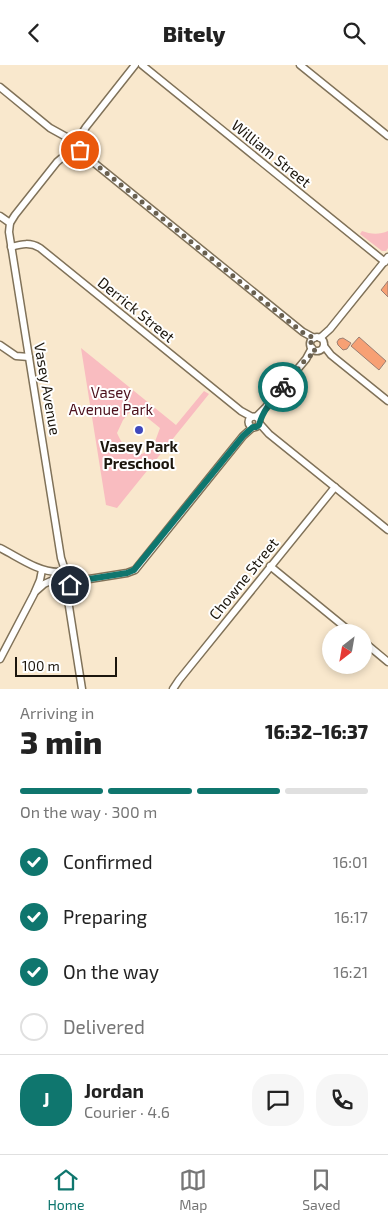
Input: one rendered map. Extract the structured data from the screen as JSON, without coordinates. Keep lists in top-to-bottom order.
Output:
{
  "streets": {
    "street": [
      "William Street",
      "Derrick Street",
      "Vasey Avenue",
      "Chowne Street"
    ]
  },
  "crossings": [
    ["Derrick Street", "Vasey Avenue"],
    ["Derrick Street", "Chowne Street"]
  ],
  "parks": ["Vasey Avenue Park"],
  "places": ["Vasey Park Preschool"],
  "scale_bar": "100 m",
  "north": "bottom left",
  "page": {
    "header": "Bitely",
    "scale": "100 m",
    "heading": ["3 min", "Arriving in", "16:32–16:37"],
    "panel": ["Jordan", "Courier · 4.6"],
    "bar": "On the way · 300 m",
    "list": [
      ["Confirmed", "16:01"],
      ["Preparing", "16:17"],
      ["On the way", "16:21"],
      "Delivered"
    ],
    "round": "J",
    "tabs": ["Home", "Map", "Saved"]
  }
}
